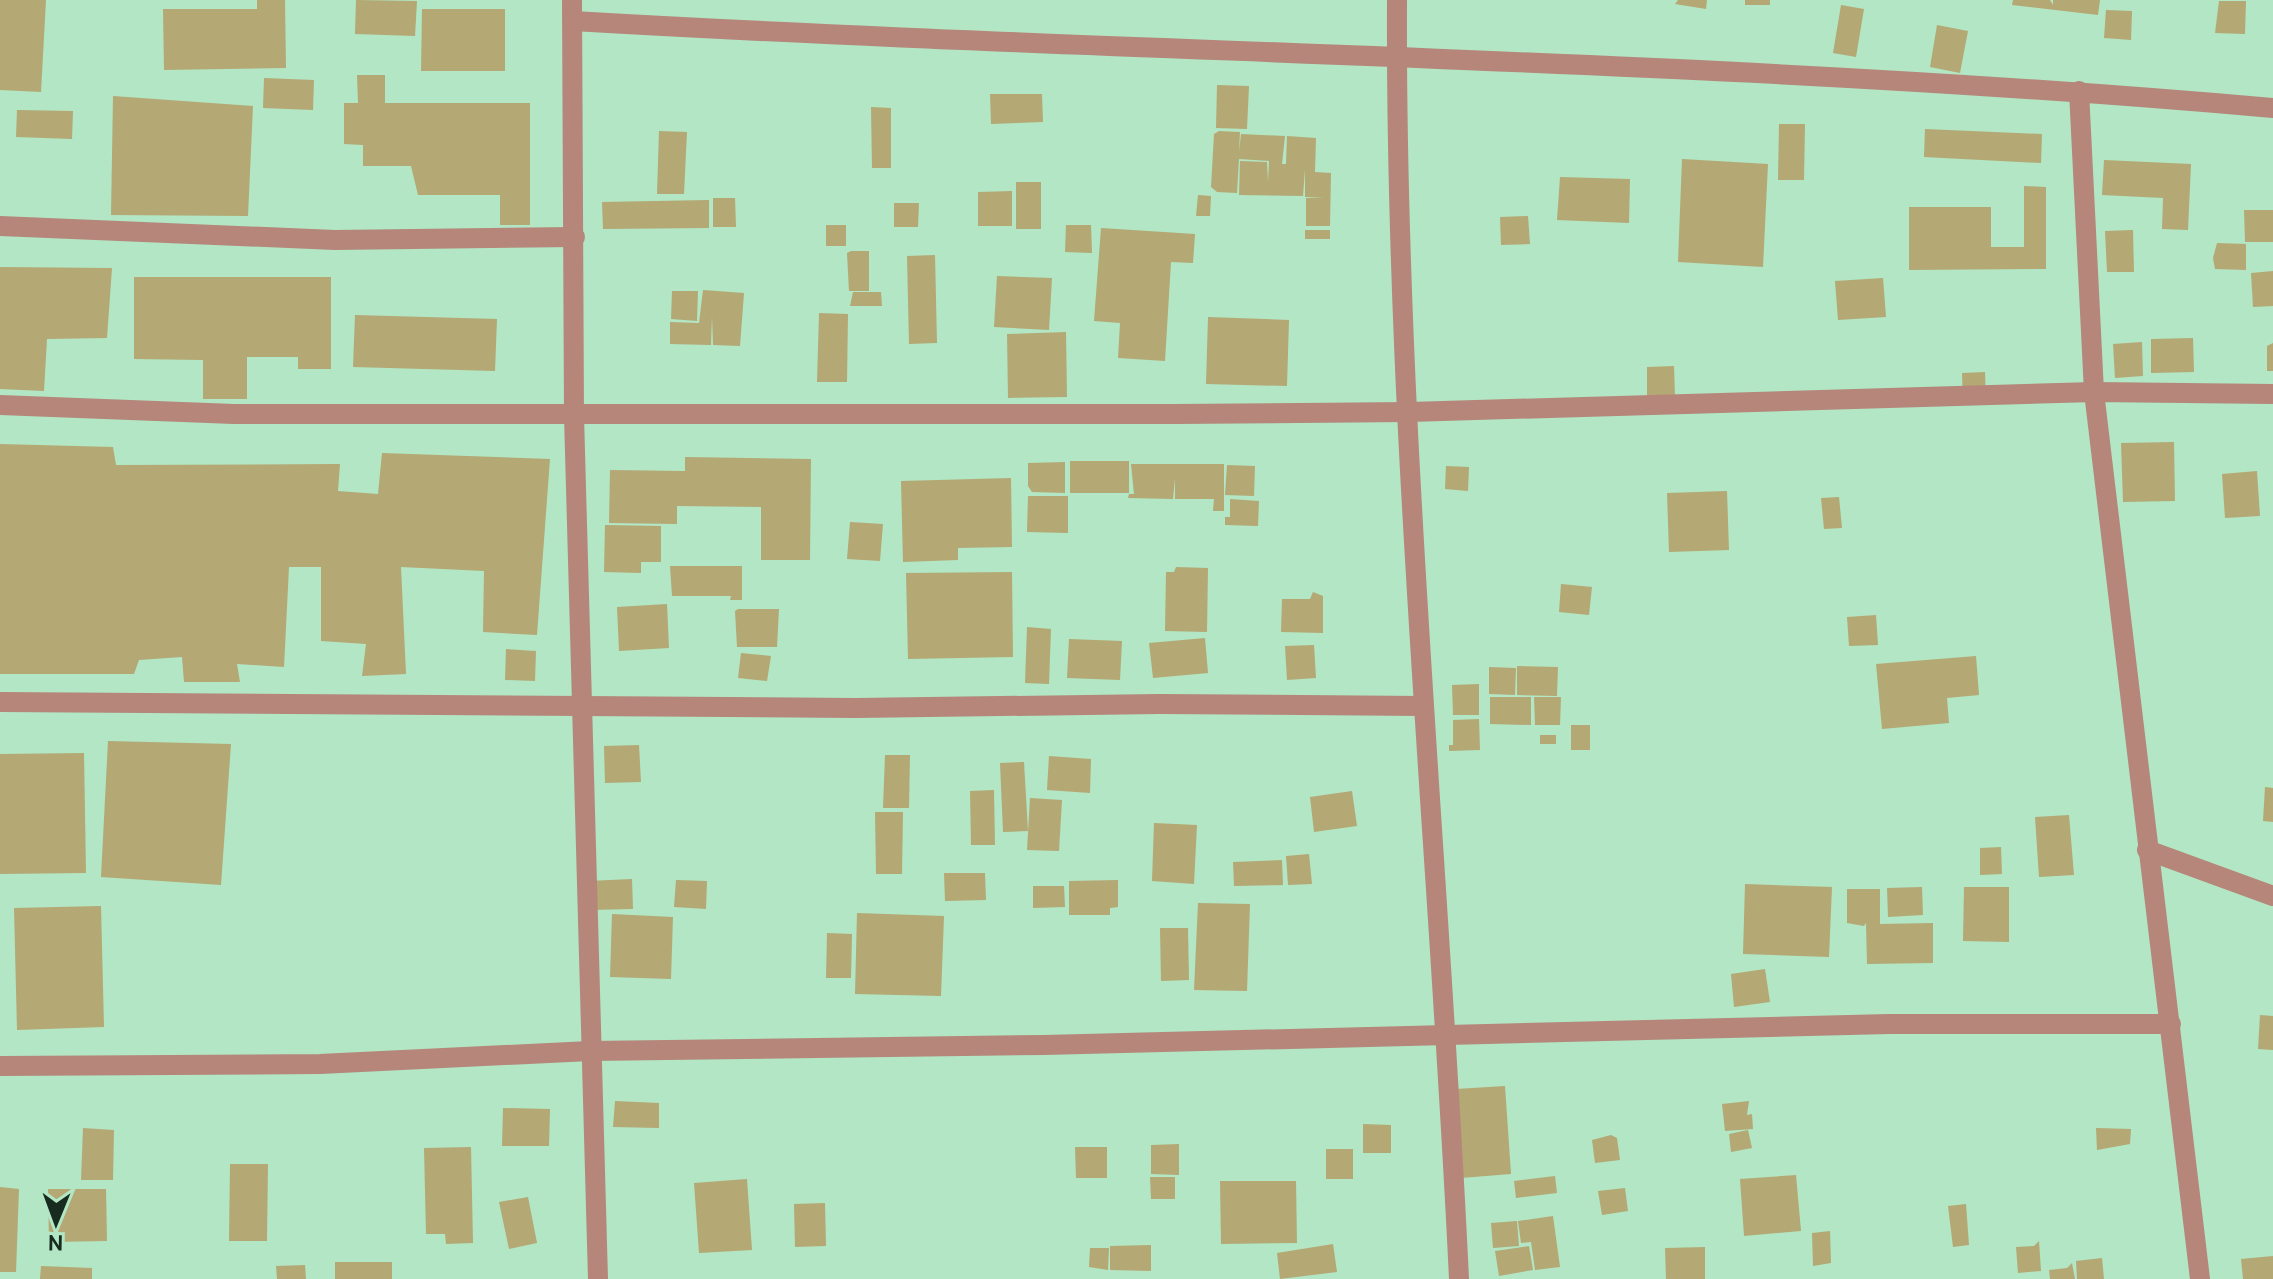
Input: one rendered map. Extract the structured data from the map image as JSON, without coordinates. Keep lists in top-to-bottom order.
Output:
{
  "north": "bottom"
}
